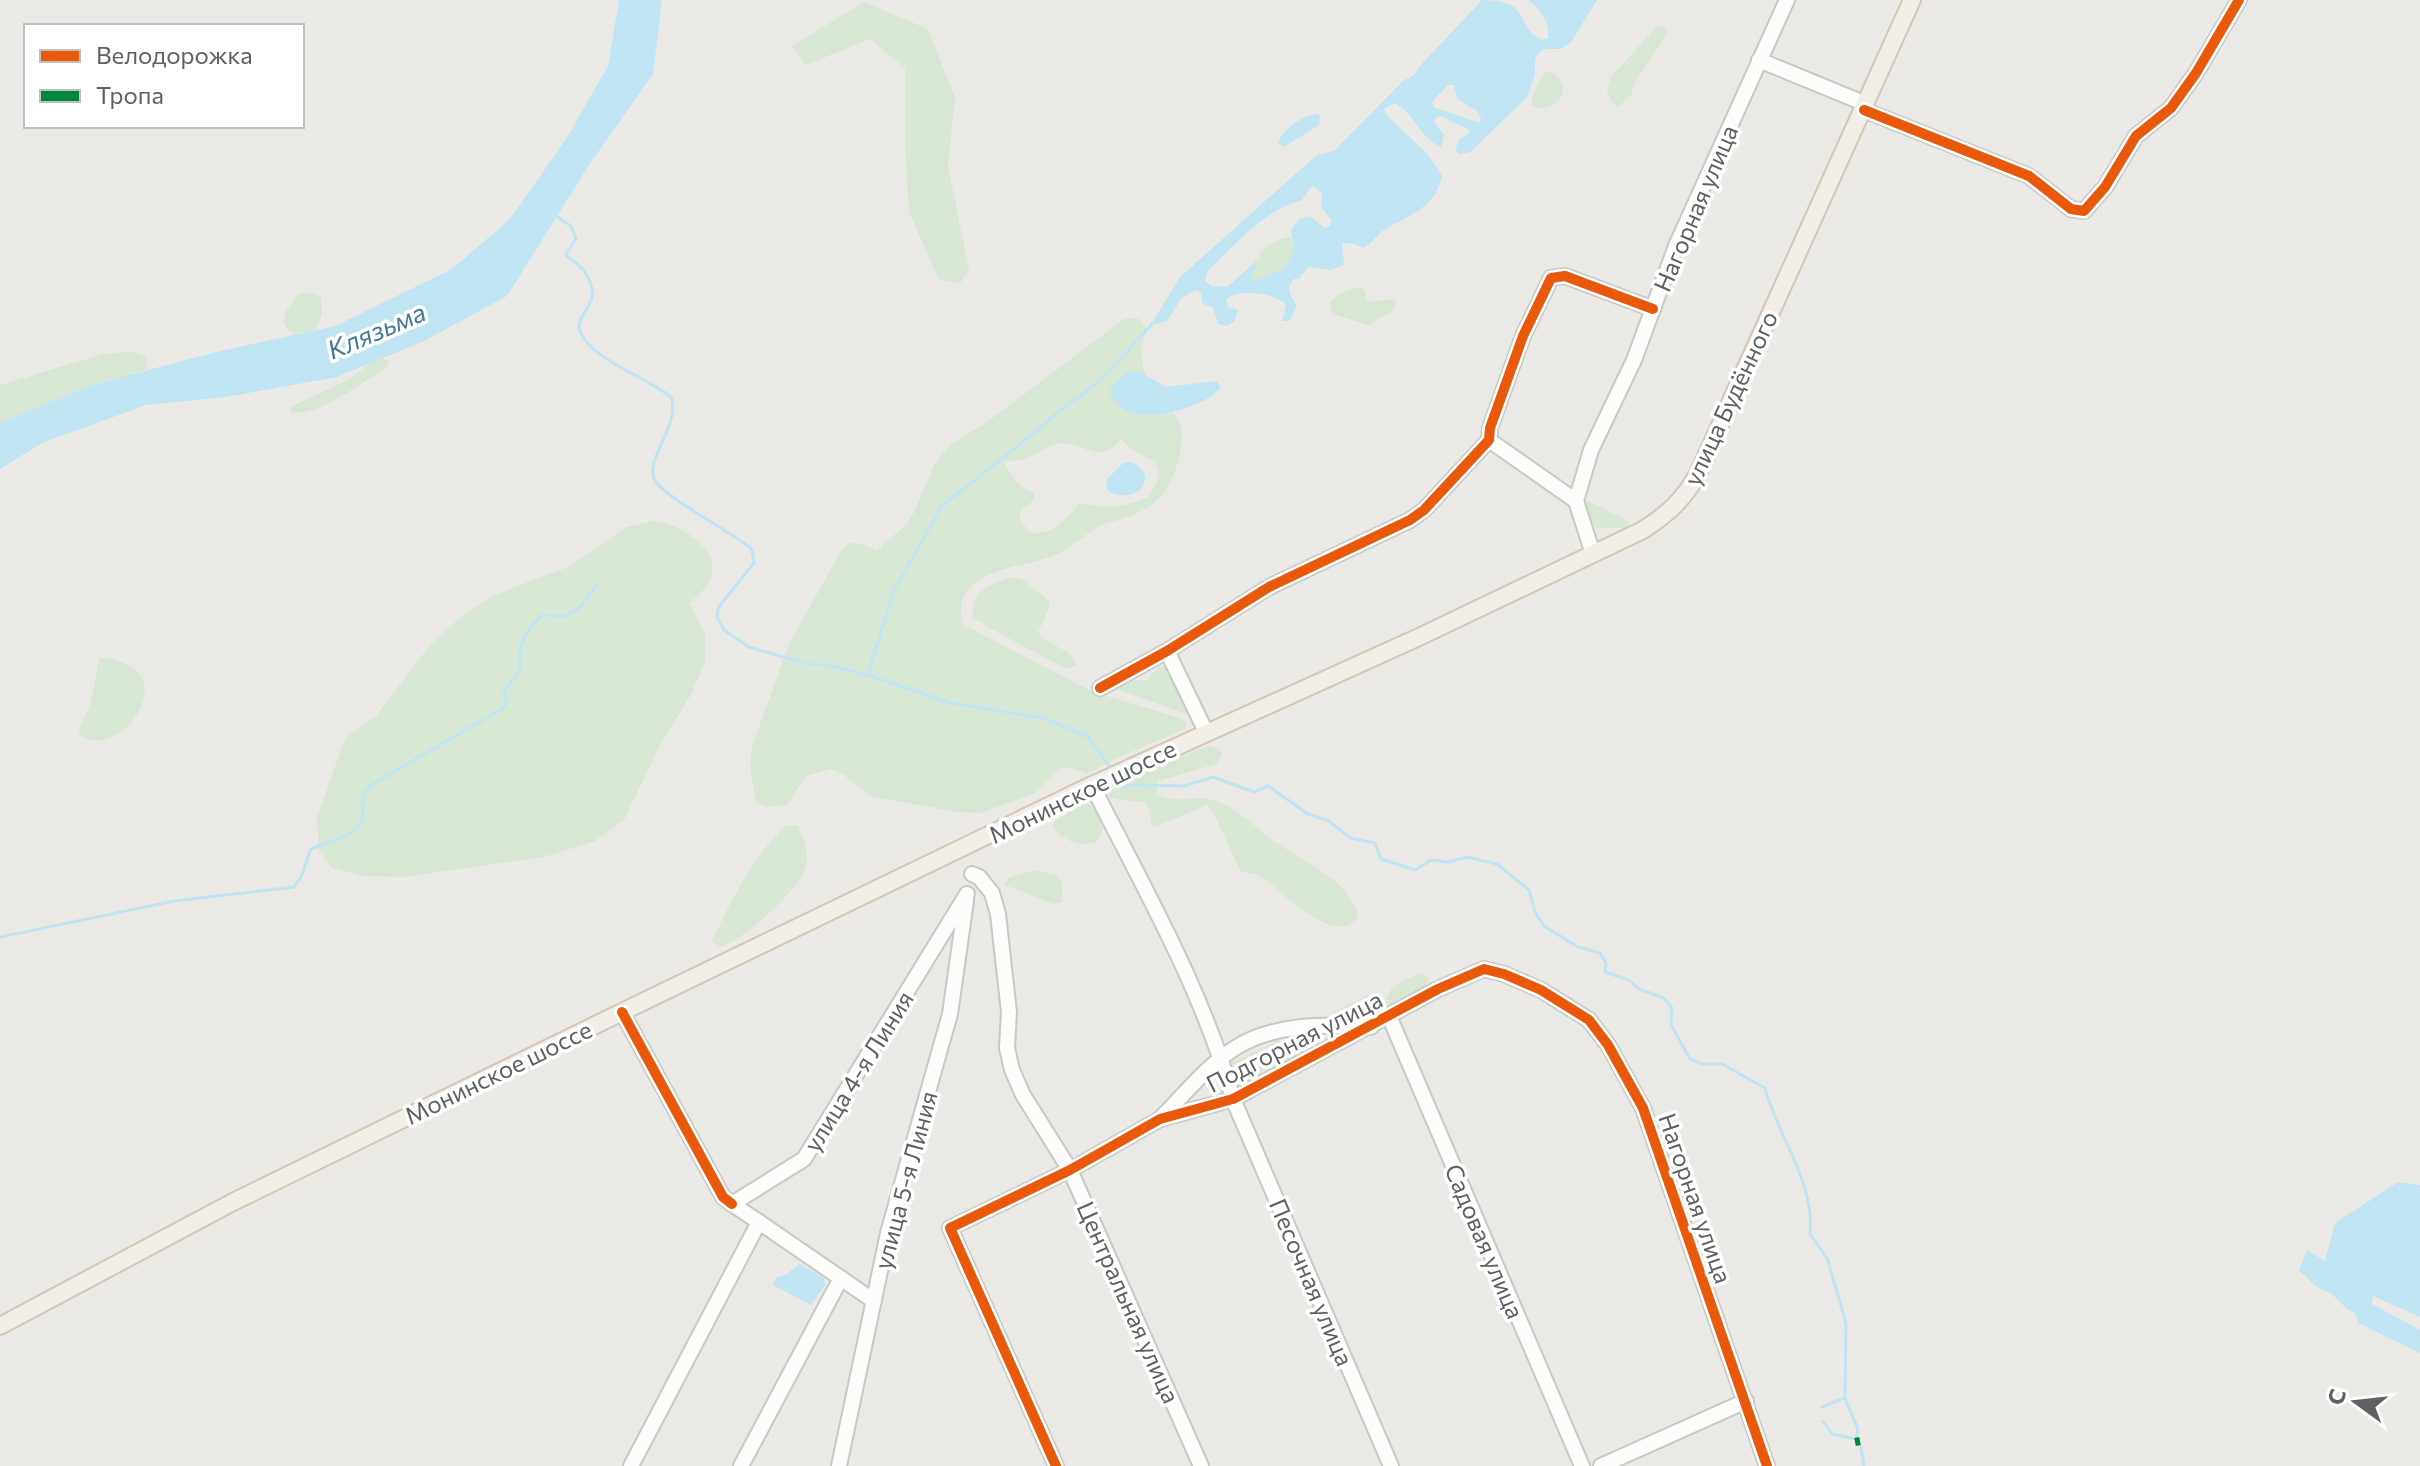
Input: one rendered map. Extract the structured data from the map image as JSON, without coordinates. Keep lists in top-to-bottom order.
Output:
{
  "streets": {
    "main road": ["улица Будённого", "Монинское шоссе"],
    "street": [
      "Нагорная улица",
      "Подгорная улица",
      "улица 4-я Линия",
      "улица 5-я Линия",
      "Садовая улица",
      "Песочная улица",
      "Центральная улица"
    ]
  },
  "crossings": [
    ["Нагорная улица", "Подгорная улица"],
    ["улица Будённого", "Монинское шоссе"],
    ["Монинское шоссе", "Центральная улица"],
    ["Подгорная улица", "Садовая улица"],
    ["Подгорная улица", "Песочная улица"],
    ["Подгорная улица", "Центральная улица"],
    ["улица 4-я Линия", "улица 5-я Линия"]
  ],
  "water": ["Клязьма"],
  "legend": ["Велодорожка", "Тропа"],
  "north": "left"
}
